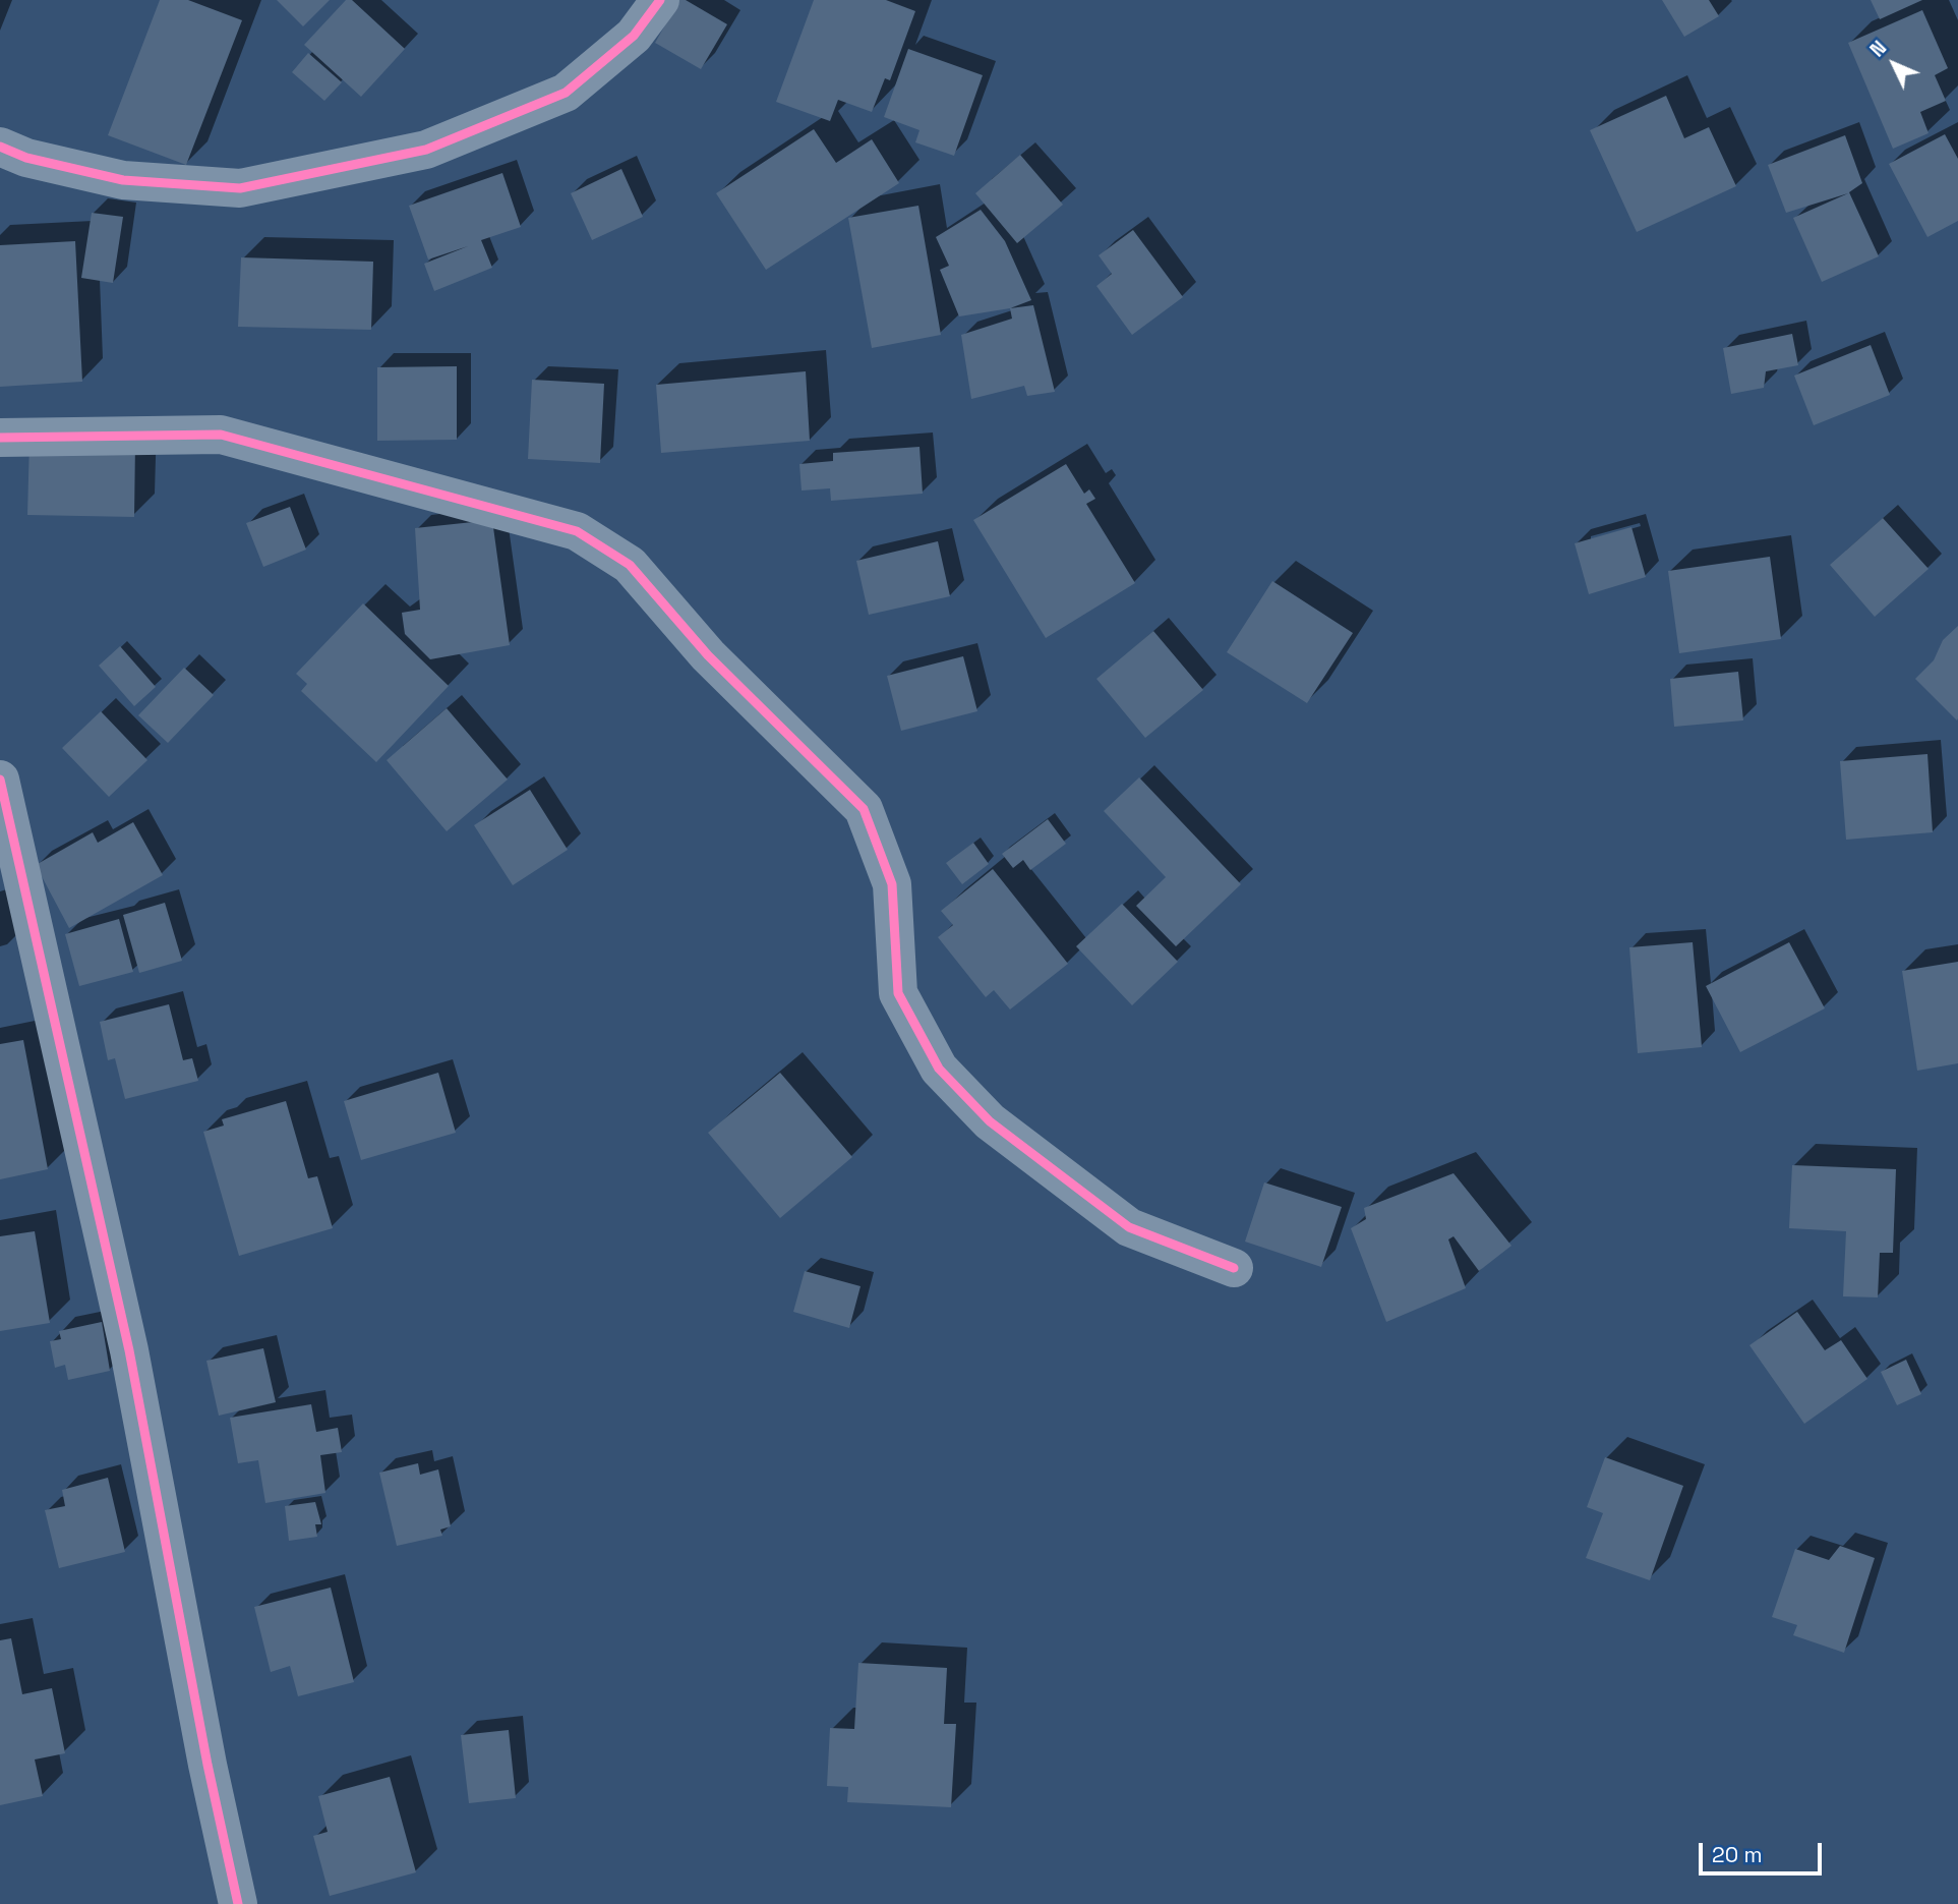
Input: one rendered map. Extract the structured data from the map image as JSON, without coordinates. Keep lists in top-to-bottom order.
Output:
{
  "scale_bar": "20 m",
  "north": "top left"
}
